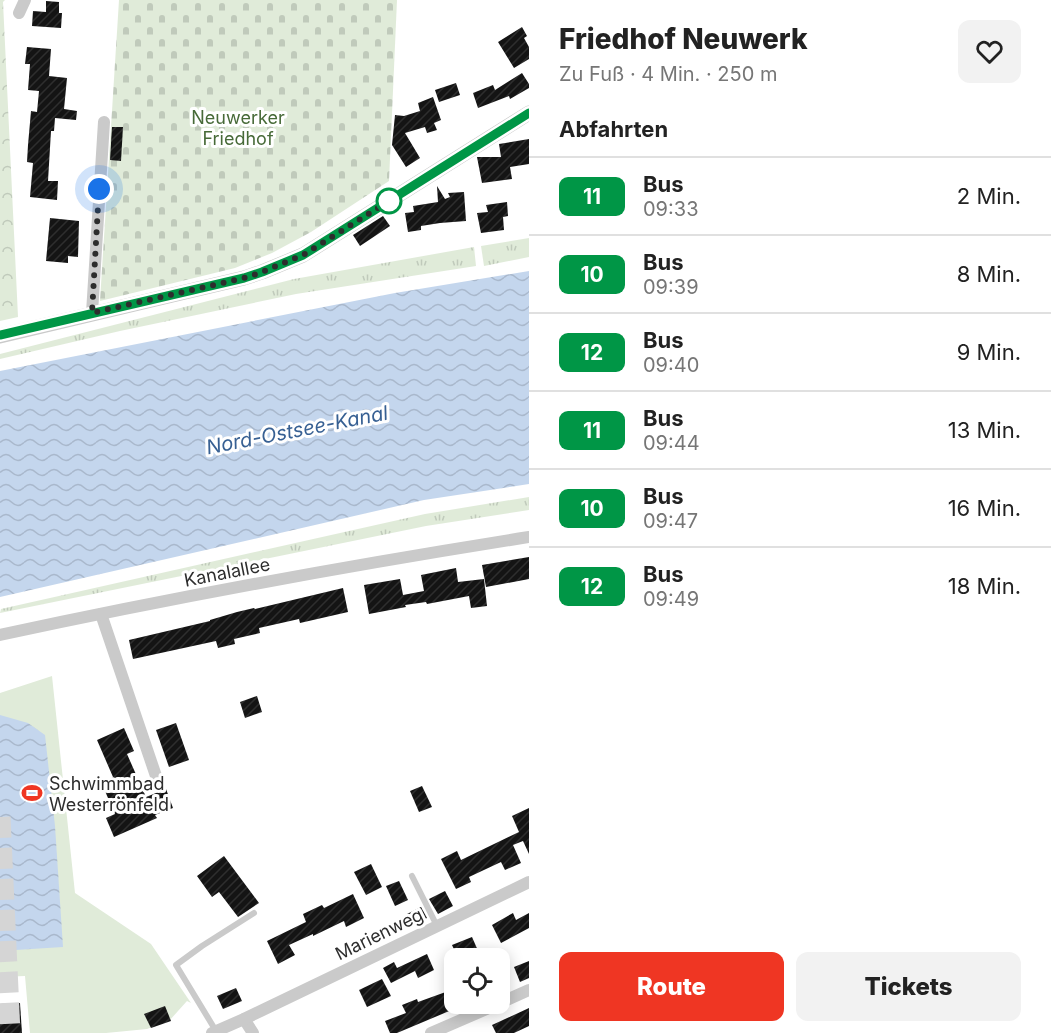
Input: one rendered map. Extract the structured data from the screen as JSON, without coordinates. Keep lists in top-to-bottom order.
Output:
{
  "streets": {
    "street": ["Kanalallee", "Marienweg"]
  },
  "water": ["Nord-Ostsee-Kanal"],
  "parks": ["Neuwerker Friedhof"],
  "places": {
    "sports": ["Schwimmbad Westerrönfeld"]
  },
  "lines": ["bus line 11"],
  "page": {
    "heading": [
      ["Friedhof Neuwerk", "Zu Fuß · 4 Min. · 250 m"],
      "Abfahrten"
    ],
    "list": [
      {
        "mark": "11",
        "name": "Bus",
        "note": "09:33",
        "value": "2 Min."
      },
      {
        "mark": "10",
        "name": "Bus",
        "note": "09:39",
        "value": "8 Min."
      },
      {
        "mark": "12",
        "name": "Bus",
        "note": "09:40",
        "value": "9 Min."
      },
      {
        "mark": "11",
        "name": "Bus",
        "note": "09:44",
        "value": "13 Min."
      },
      {
        "mark": "10",
        "name": "Bus",
        "note": "09:47",
        "value": "16 Min."
      },
      {
        "mark": "12",
        "name": "Bus",
        "note": "09:49",
        "value": "18 Min."
      }
    ],
    "buttons": ["Route", "Tickets"]
  }
}
